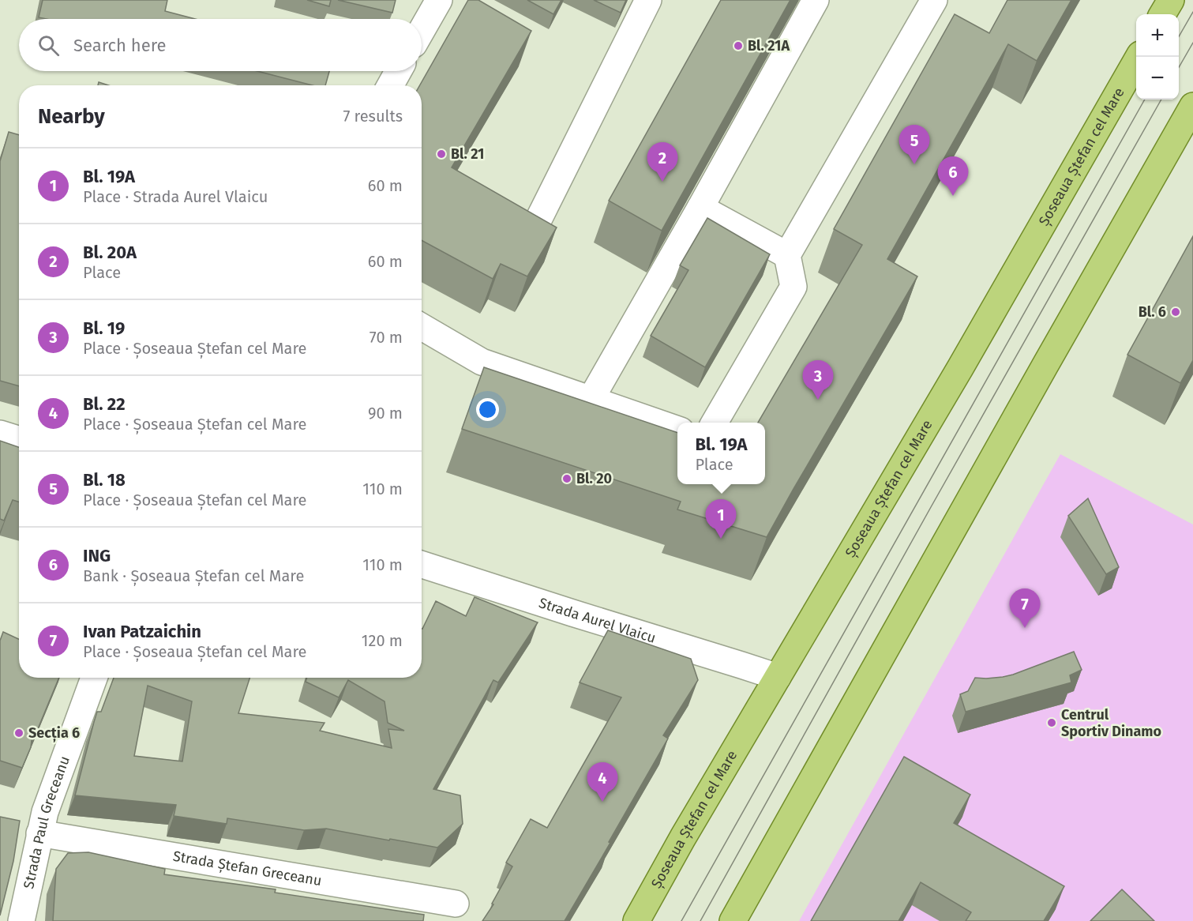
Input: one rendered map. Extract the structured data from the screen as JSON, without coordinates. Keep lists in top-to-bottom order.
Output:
{
  "streets": {
    "main road": ["Șoseaua Ștefan cel Mare"],
    "street": ["Strada Aurel Vlaicu", "Strada Paul Greceanu", "Strada Ștefan Greceanu"]
  },
  "crossings": [
    ["Șoseaua Ștefan cel Mare", "Strada Aurel Vlaicu"],
    ["Strada Paul Greceanu", "Strada Ștefan Greceanu"]
  ],
  "places": [
    "Bl. 21A",
    "Bl. 21",
    "Bl. 6",
    "Bl. 20",
    "Centrul Sportiv Dinamo",
    "Secția 6"
  ],
  "page": {
    "map_buttons": ["+", "−"],
    "search": "Search here",
    "heading": ["Nearby", "7 results"],
    "pins": [
      "5",
      "2",
      "6",
      "3",
      "1",
      "7",
      "4"
    ],
    "list": [
      {
        "mark": "1",
        "name": "Bl. 19A",
        "note": "Place · Strada Aurel Vlaicu",
        "value": "60 m"
      },
      {
        "mark": "2",
        "name": "Bl. 20A",
        "note": "Place",
        "value": "60 m"
      },
      {
        "mark": "3",
        "name": "Bl. 19",
        "note": "Place · Șoseaua Ștefan cel Mare",
        "value": "70 m"
      },
      {
        "mark": "4",
        "name": "Bl. 22",
        "note": "Place · Șoseaua Ștefan cel Mare",
        "value": "90 m"
      },
      {
        "mark": "5",
        "name": "Bl. 18",
        "note": "Place · Șoseaua Ștefan cel Mare",
        "value": "110 m"
      },
      {
        "mark": "6",
        "name": "ING",
        "note": "Bank · Șoseaua Ștefan cel Mare",
        "value": "110 m"
      },
      {
        "mark": "7",
        "name": "Ivan Patzaichin",
        "note": "Place · Șoseaua Ștefan cel Mare",
        "value": "120 m"
      }
    ],
    "popup": ["Bl. 19A", "Place"]
  }
}
